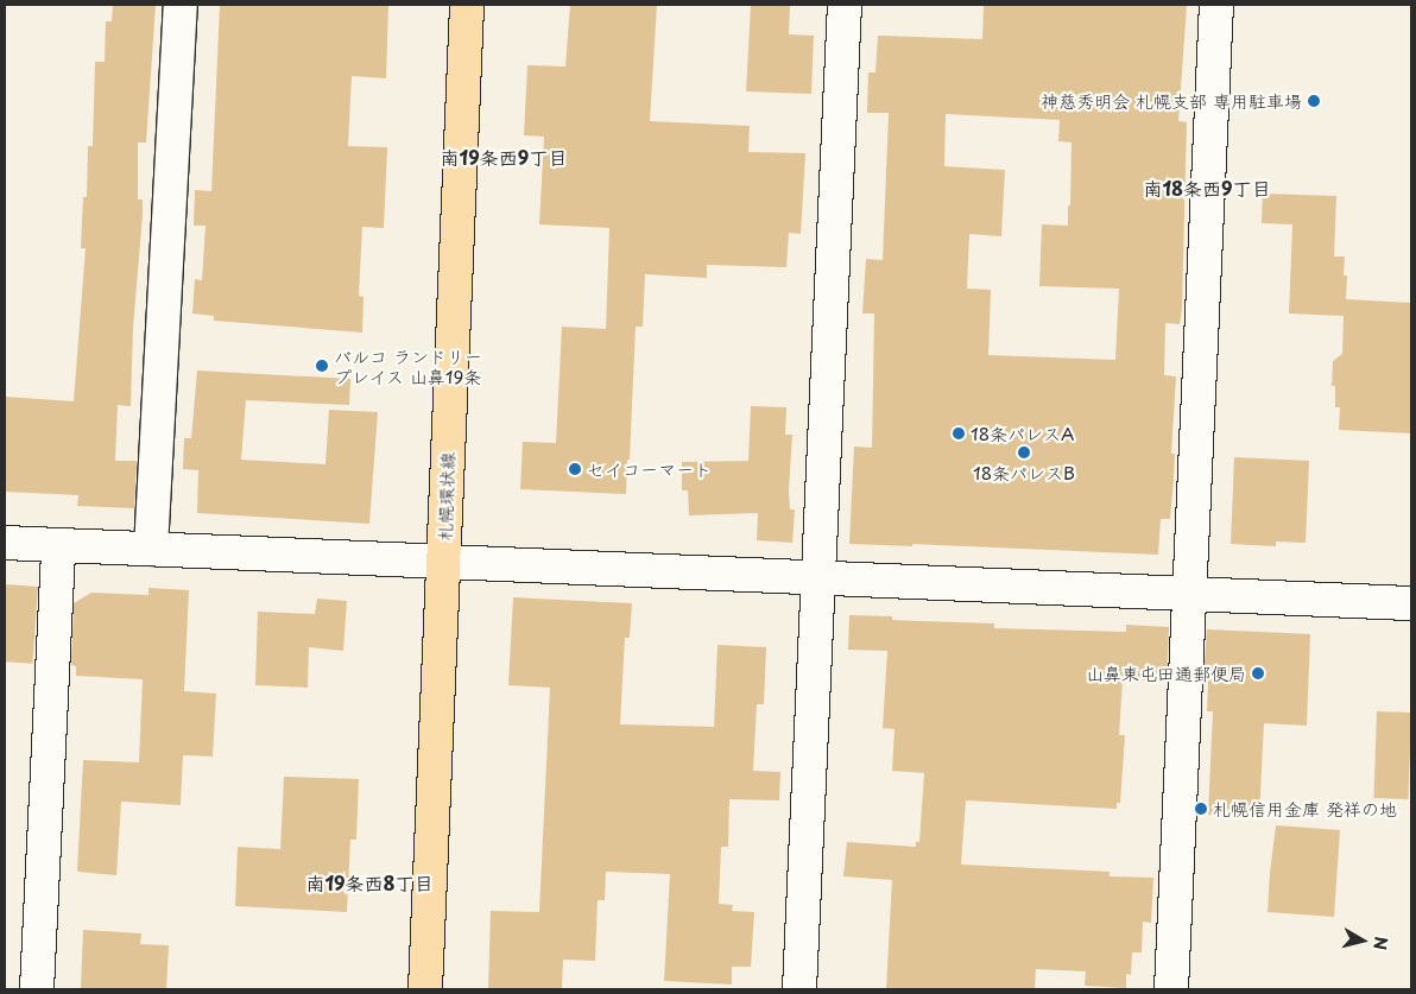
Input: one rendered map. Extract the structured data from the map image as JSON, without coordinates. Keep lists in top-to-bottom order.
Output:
{
  "streets": {
    "main road": ["札幌環状線"]
  },
  "districts": ["南19条西9丁目", "南18条西9丁目", "南19条西8丁目"],
  "places": [
    "神慈秀明会 札幌支部 専用駐車場",
    "バルコ ランドリー プレイス 山鼻19条",
    "18条パレスA",
    "18条パレスB",
    "セイコーマート",
    "山鼻東屯田通郵便局",
    "札幌信用金庫 発祥の地"
  ],
  "north": "right"
}
